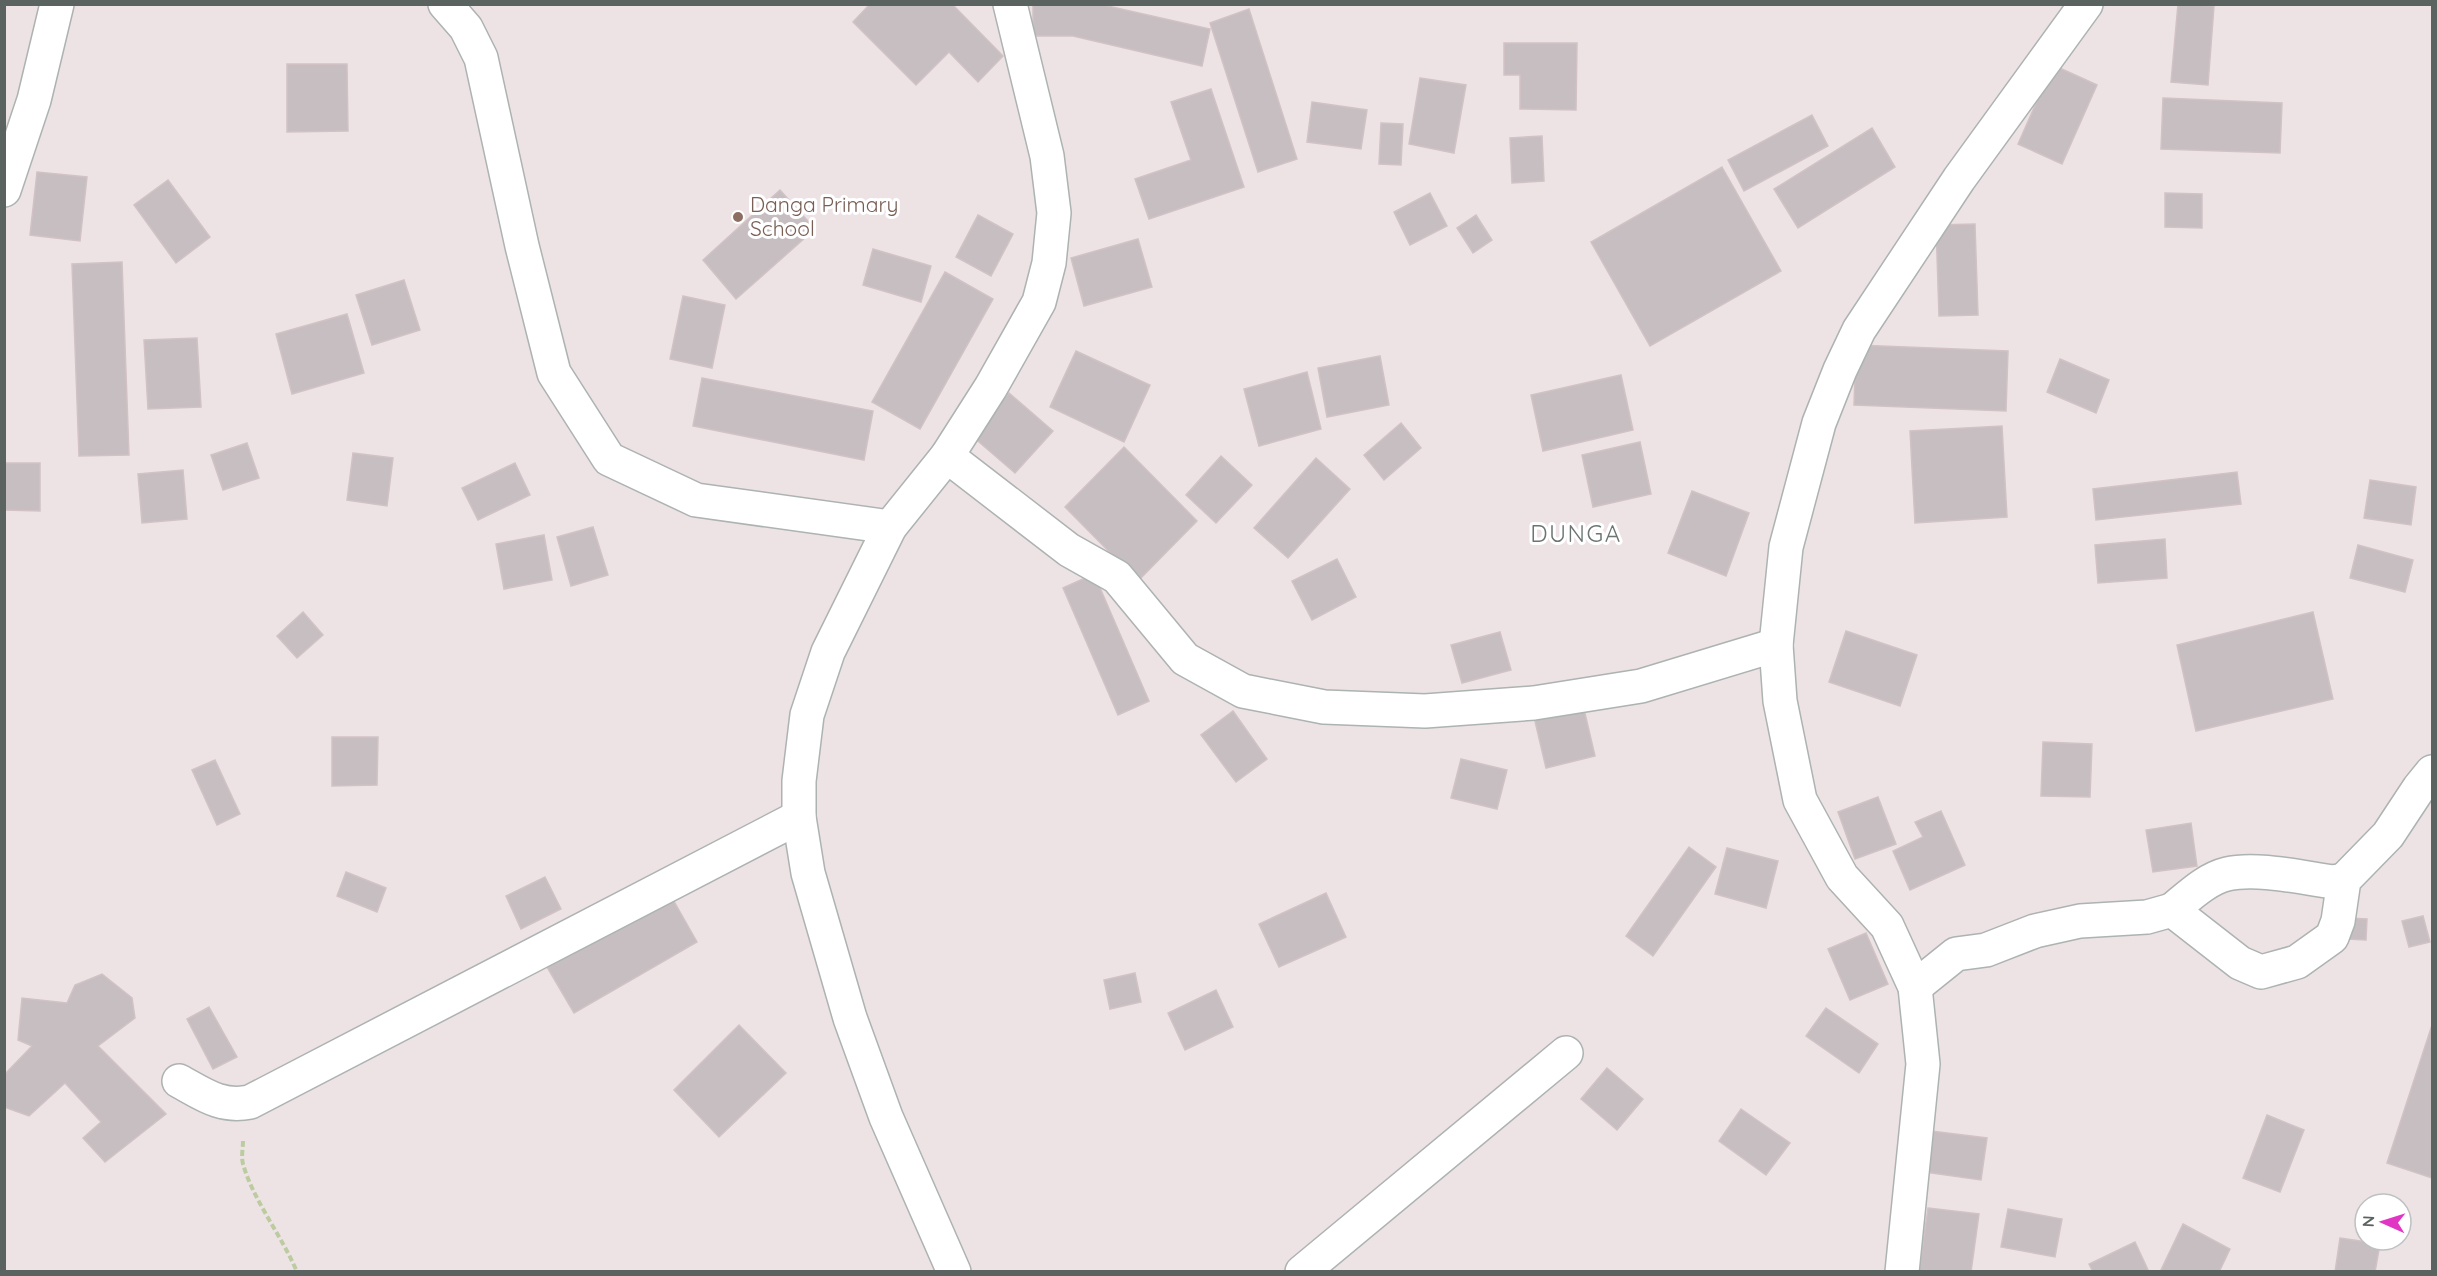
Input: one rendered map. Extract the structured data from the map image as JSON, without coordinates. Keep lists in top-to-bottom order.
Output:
{
  "districts": ["DUNGA"],
  "places": ["Danga Primary School"],
  "north": "left"
}
